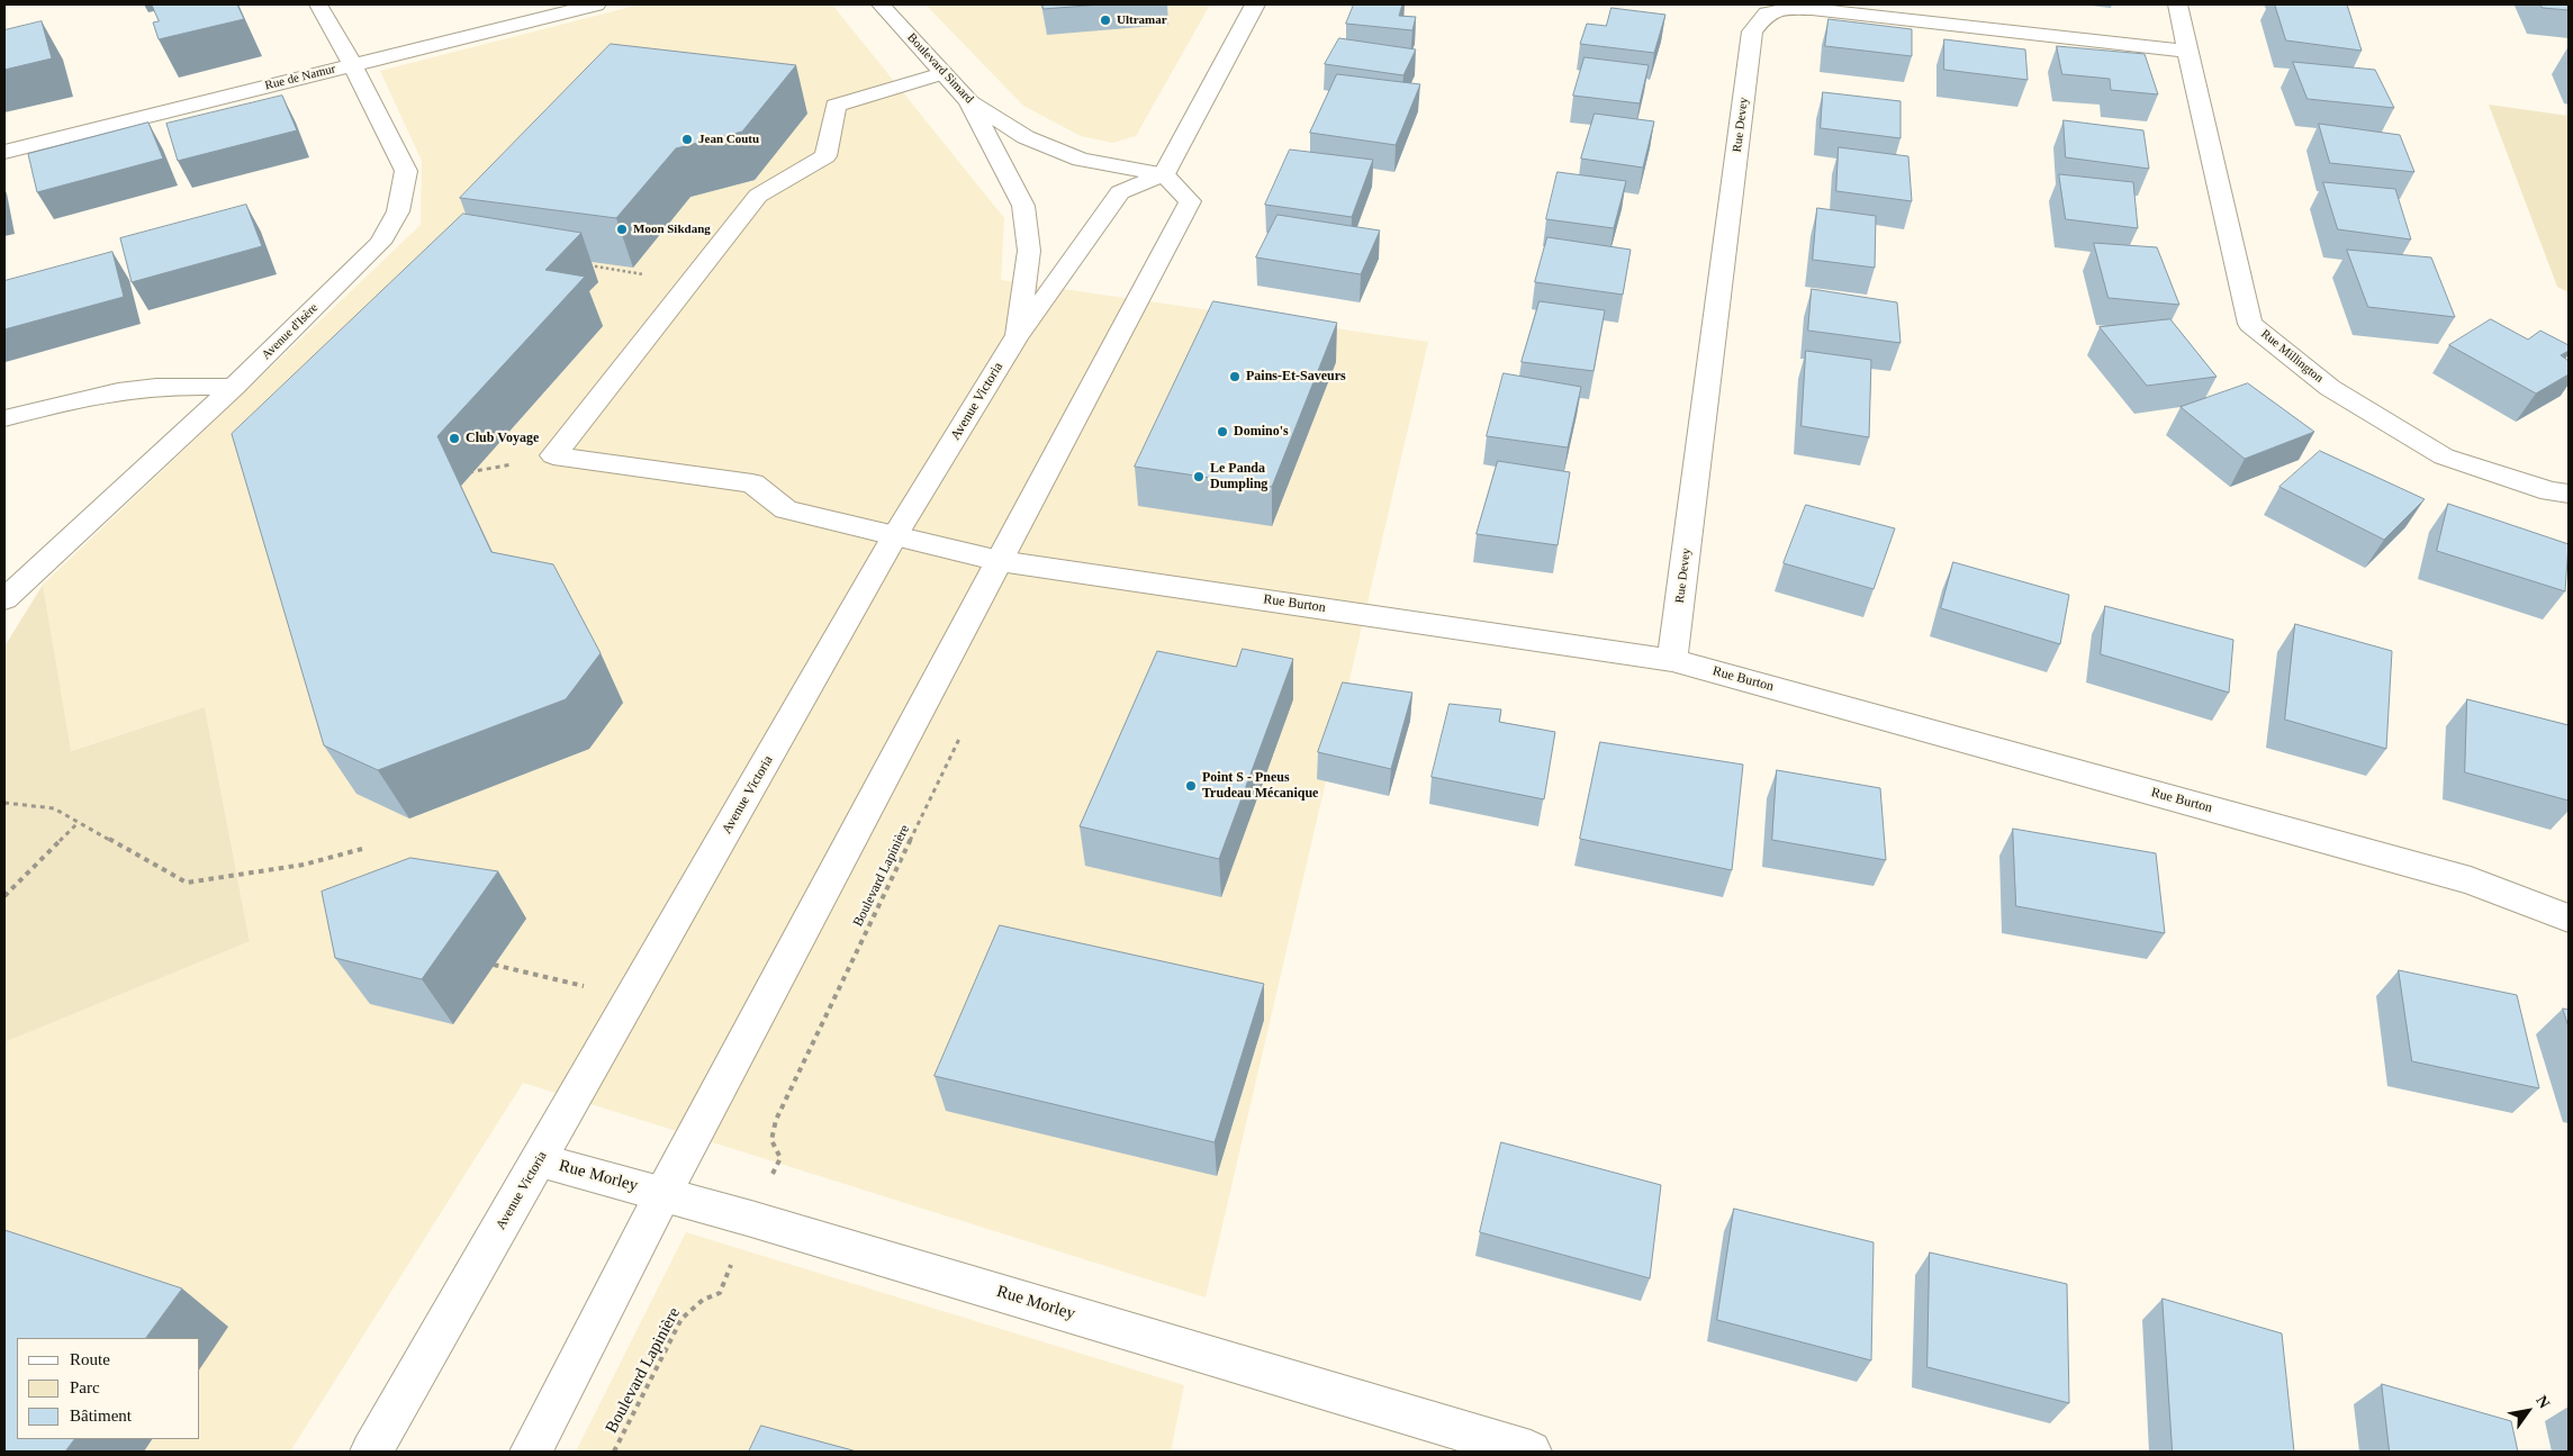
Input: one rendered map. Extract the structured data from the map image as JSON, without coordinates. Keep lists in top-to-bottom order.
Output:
{
  "streets": {
    "street": [
      "Boulevard Simard",
      "Rue de Namur",
      "Rue Devey",
      "Avenue d'Isère",
      "Rue Millington",
      "Avenue Victoria",
      "Rue Burton",
      "Rue Morley"
    ],
    "path": ["Boulevard Lapinière"]
  },
  "crossings": [
    ["Boulevard Simard", "Avenue Victoria"],
    ["Rue de Namur", "Avenue d'Isère"],
    ["Rue Devey", "Rue Millington"],
    ["Rue Devey", "Rue Burton"],
    ["Avenue Victoria", "Rue Burton"],
    ["Avenue Victoria", "Rue Morley"]
  ],
  "places": [
    "Ultramar",
    "Jean Coutu",
    "Moon Sikdang",
    "Pains-Et-Saveurs",
    "Domino's",
    "Club Voyage",
    "Le Panda Dumpling",
    "Point S - Pneus Trudeau Mécanique"
  ],
  "legend": ["Route", "Parc", "Bâtiment"],
  "north": "top right"
}
